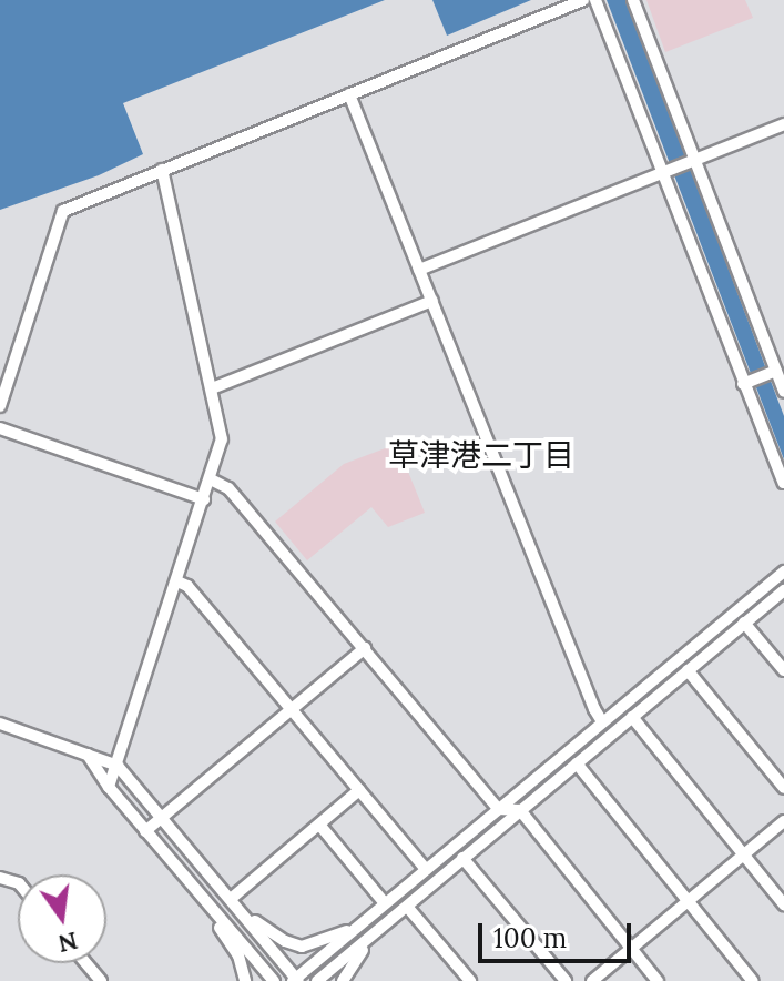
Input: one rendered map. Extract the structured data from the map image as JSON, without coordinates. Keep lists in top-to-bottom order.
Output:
{
  "districts": ["草津港二丁目"],
  "scale_bar": "100 m",
  "north": "bottom"
}
